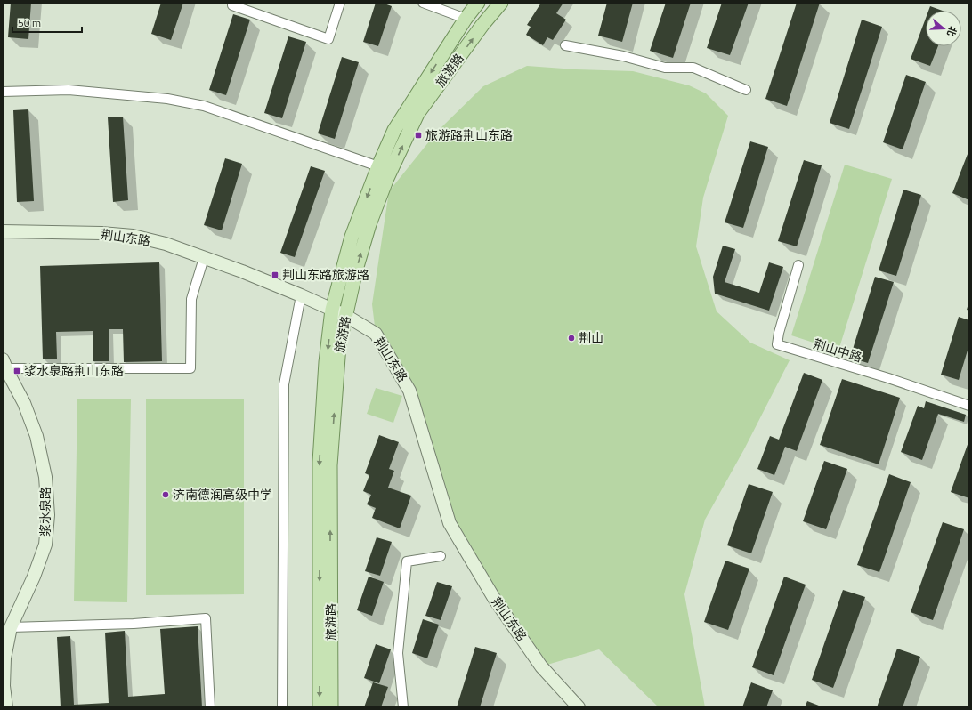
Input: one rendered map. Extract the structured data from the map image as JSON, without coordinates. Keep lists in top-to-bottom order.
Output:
{
  "streets": {
    "main road": ["旅游路"],
    "street": ["荆山东路", "荆山中路", "浆水泉路"]
  },
  "crossings": [
    ["旅游路", "荆山东路"]
  ],
  "places": {
    "transit": ["旅游路荆山东路", "荆山东路旅游路", "浆水泉路荆山东路"],
    "other": ["荆山", "济南德润高级中学"]
  },
  "scale_bar": "50 m",
  "north": "right"
}
